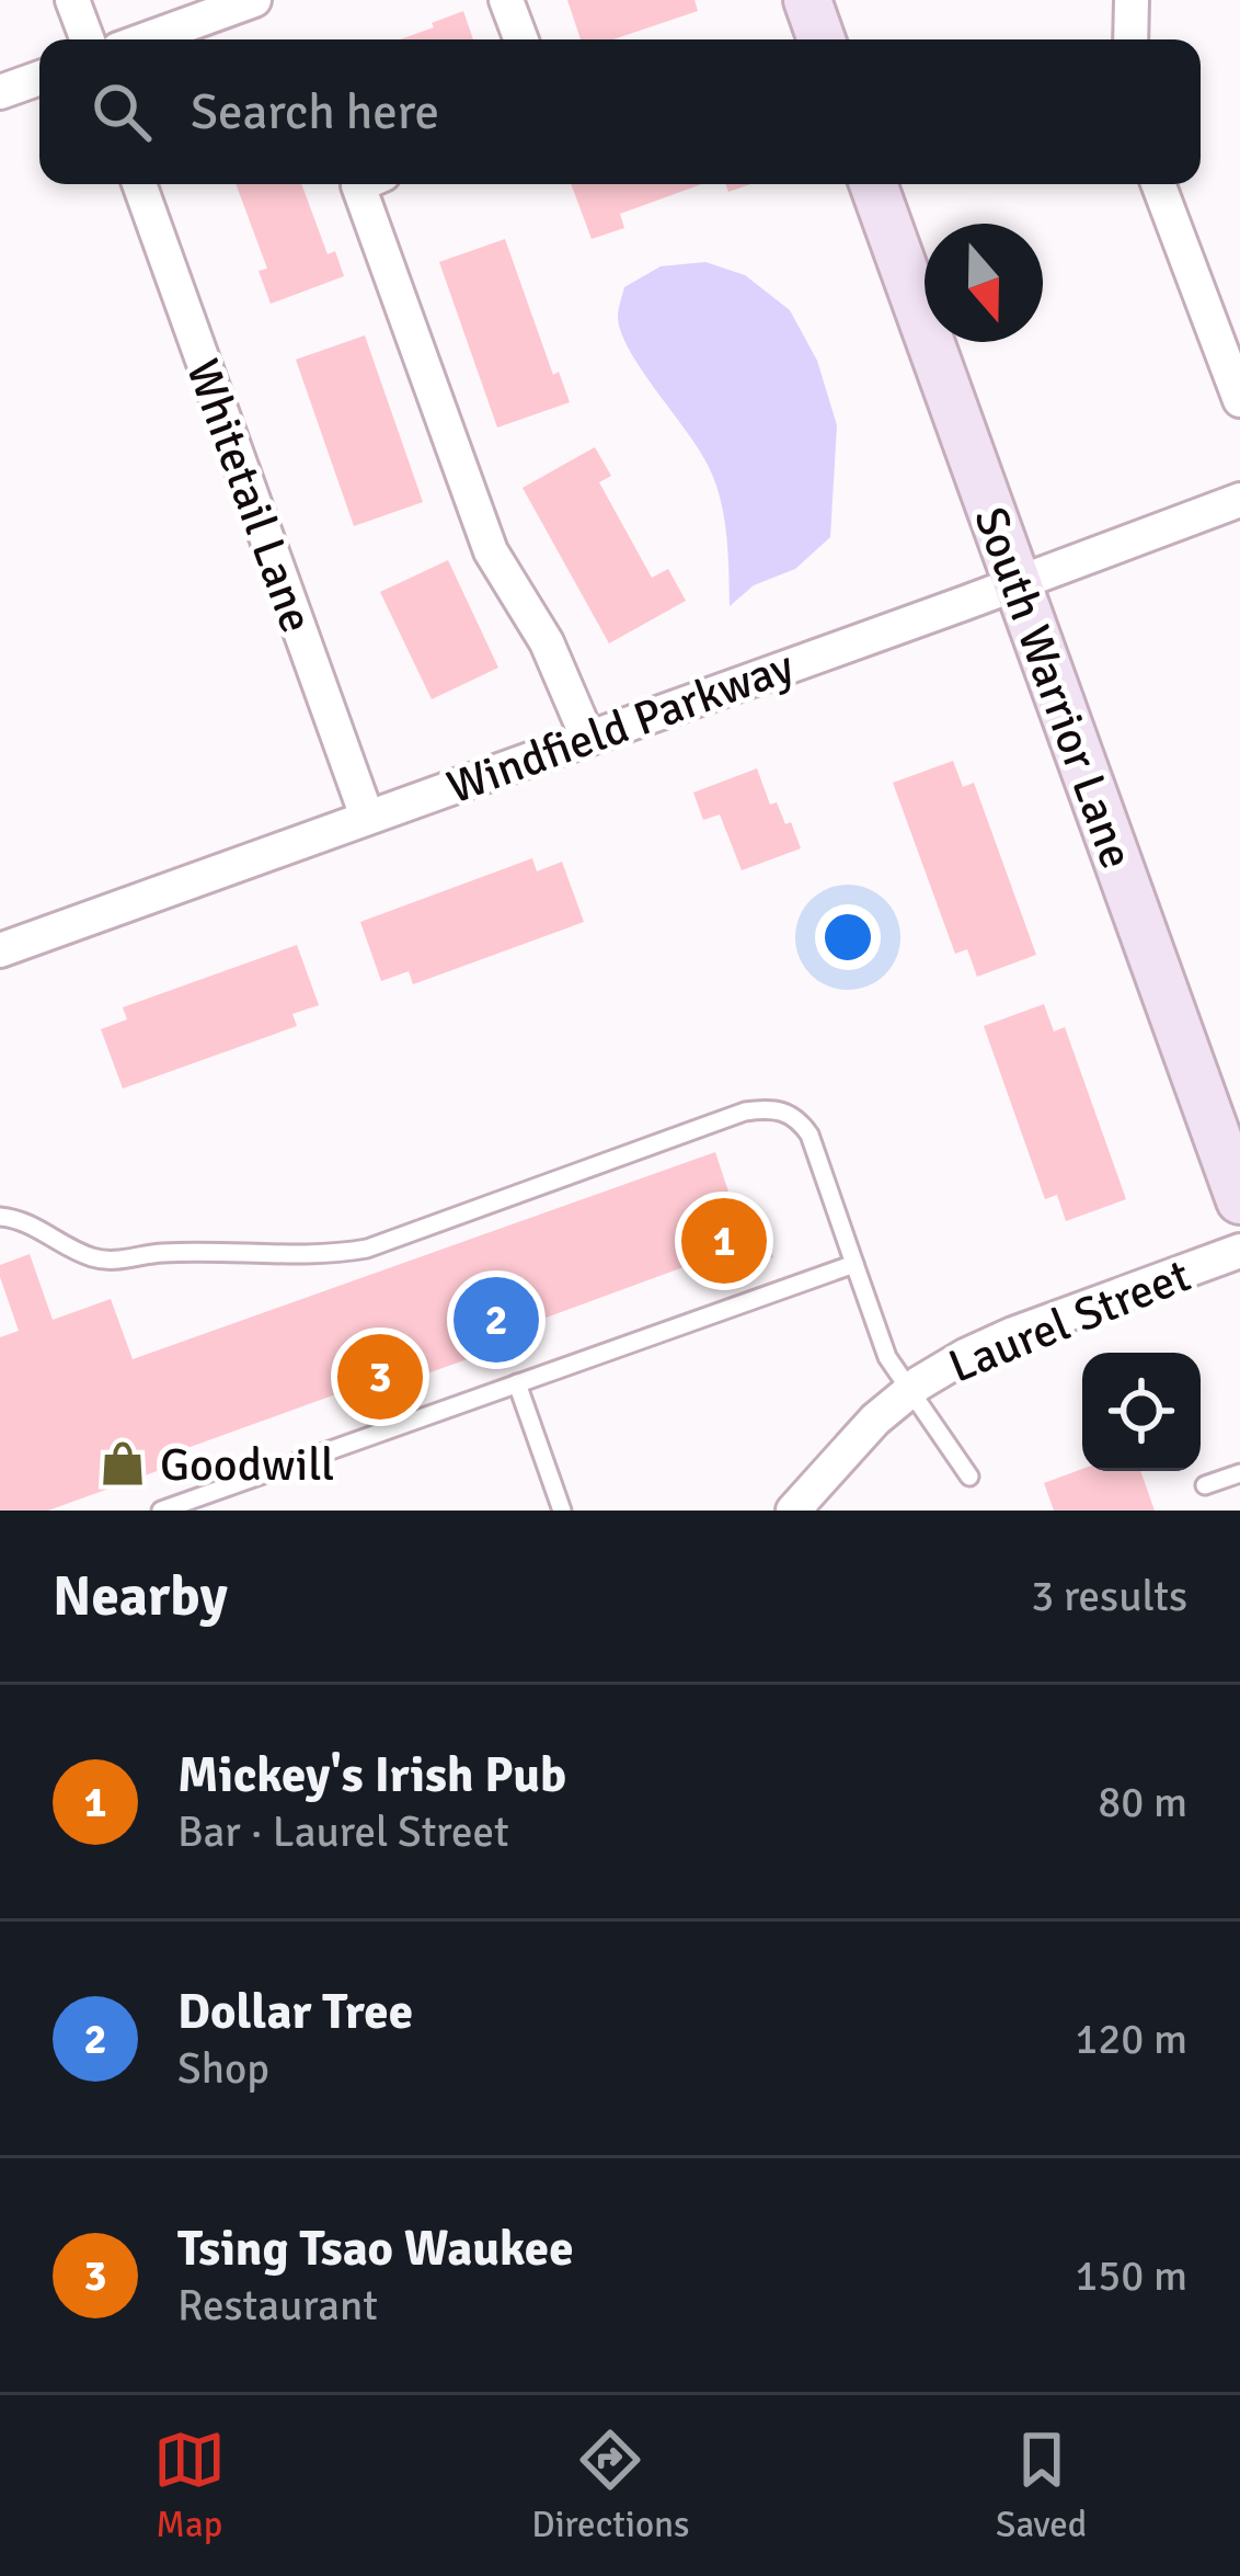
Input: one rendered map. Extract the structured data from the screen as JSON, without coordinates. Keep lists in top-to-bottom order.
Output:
{
  "streets": {
    "street": [
      "Whitetail Lane",
      "South Warrior Lane",
      "Windfield Parkway",
      "Laurel Street"
    ]
  },
  "crossings": [
    ["Whitetail Lane", "Windfield Parkway"],
    ["South Warrior Lane", "Windfield Parkway"]
  ],
  "places": {
    "shop": ["Goodwill"]
  },
  "north": "bottom",
  "page": {
    "search": "Search here",
    "pins": ["1", "2", "3"],
    "heading": ["Nearby", "3 results"],
    "list": [
      {
        "mark": "1",
        "name": "Mickey's Irish Pub",
        "note": "Bar · Laurel Street",
        "value": "80 m"
      },
      {
        "mark": "2",
        "name": "Dollar Tree",
        "note": "Shop",
        "value": "120 m"
      },
      {
        "mark": "3",
        "name": "Tsing Tsao Waukee",
        "note": "Restaurant",
        "value": "150 m"
      }
    ],
    "nav": ["Map", "Directions", "Saved"]
  }
}
